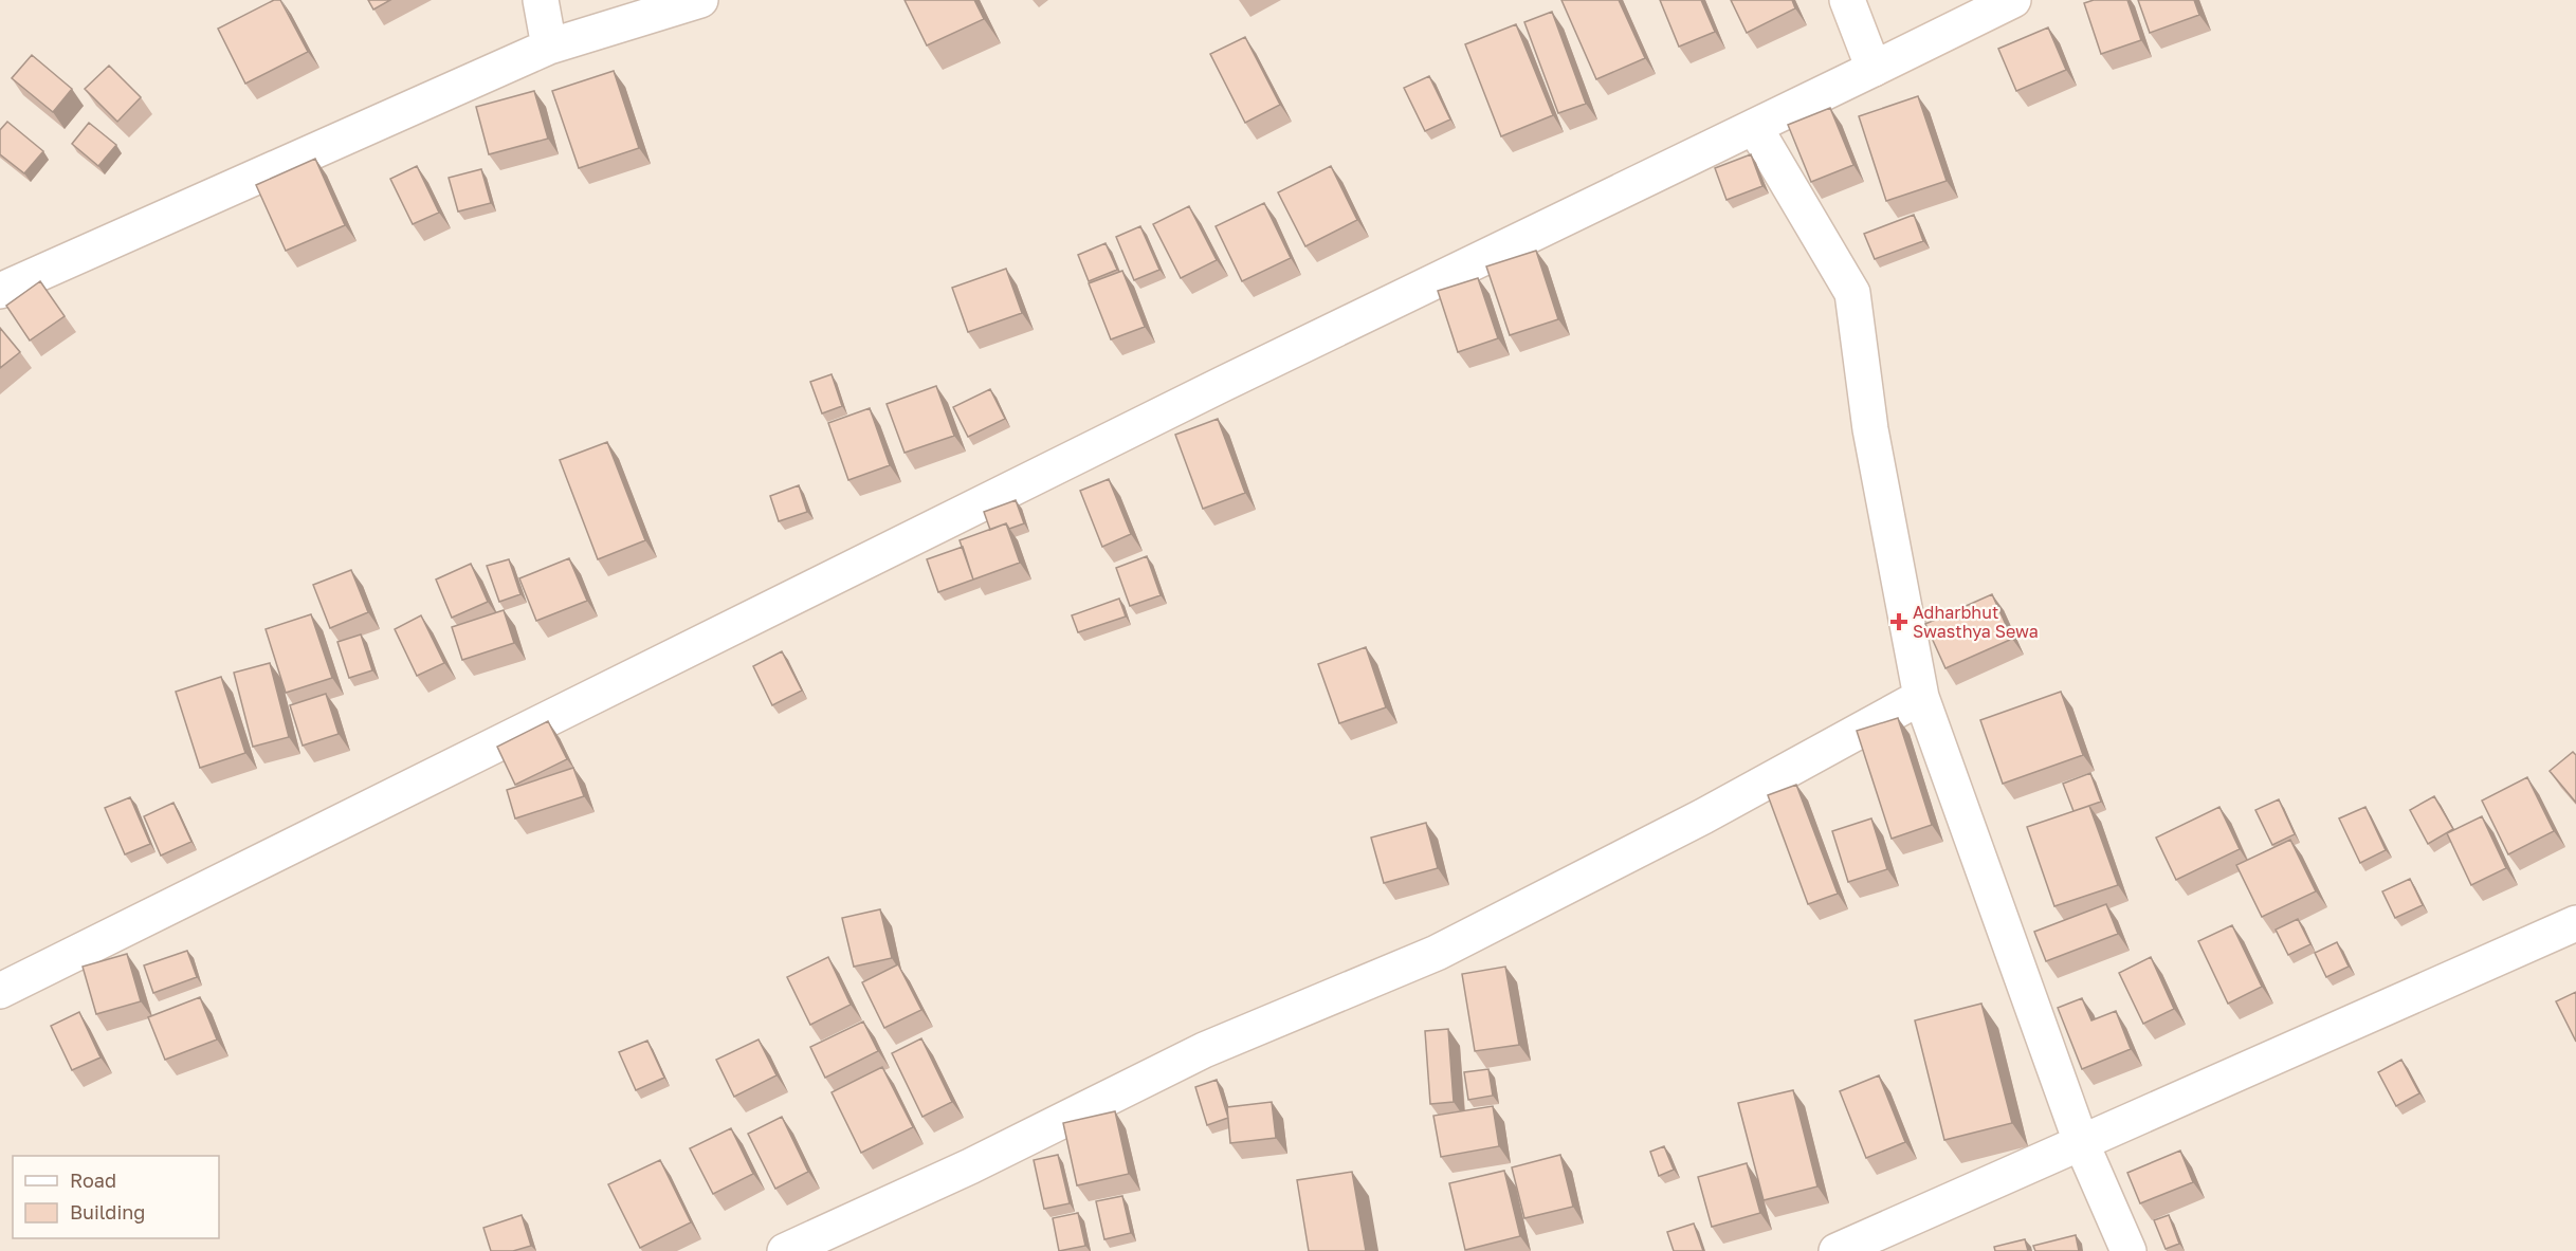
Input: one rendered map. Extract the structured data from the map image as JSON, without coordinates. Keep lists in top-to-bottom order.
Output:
{
  "places": {
    "health": ["Adharbhut Swasthya Sewa"]
  },
  "legend": ["Road", "Building"]
}
